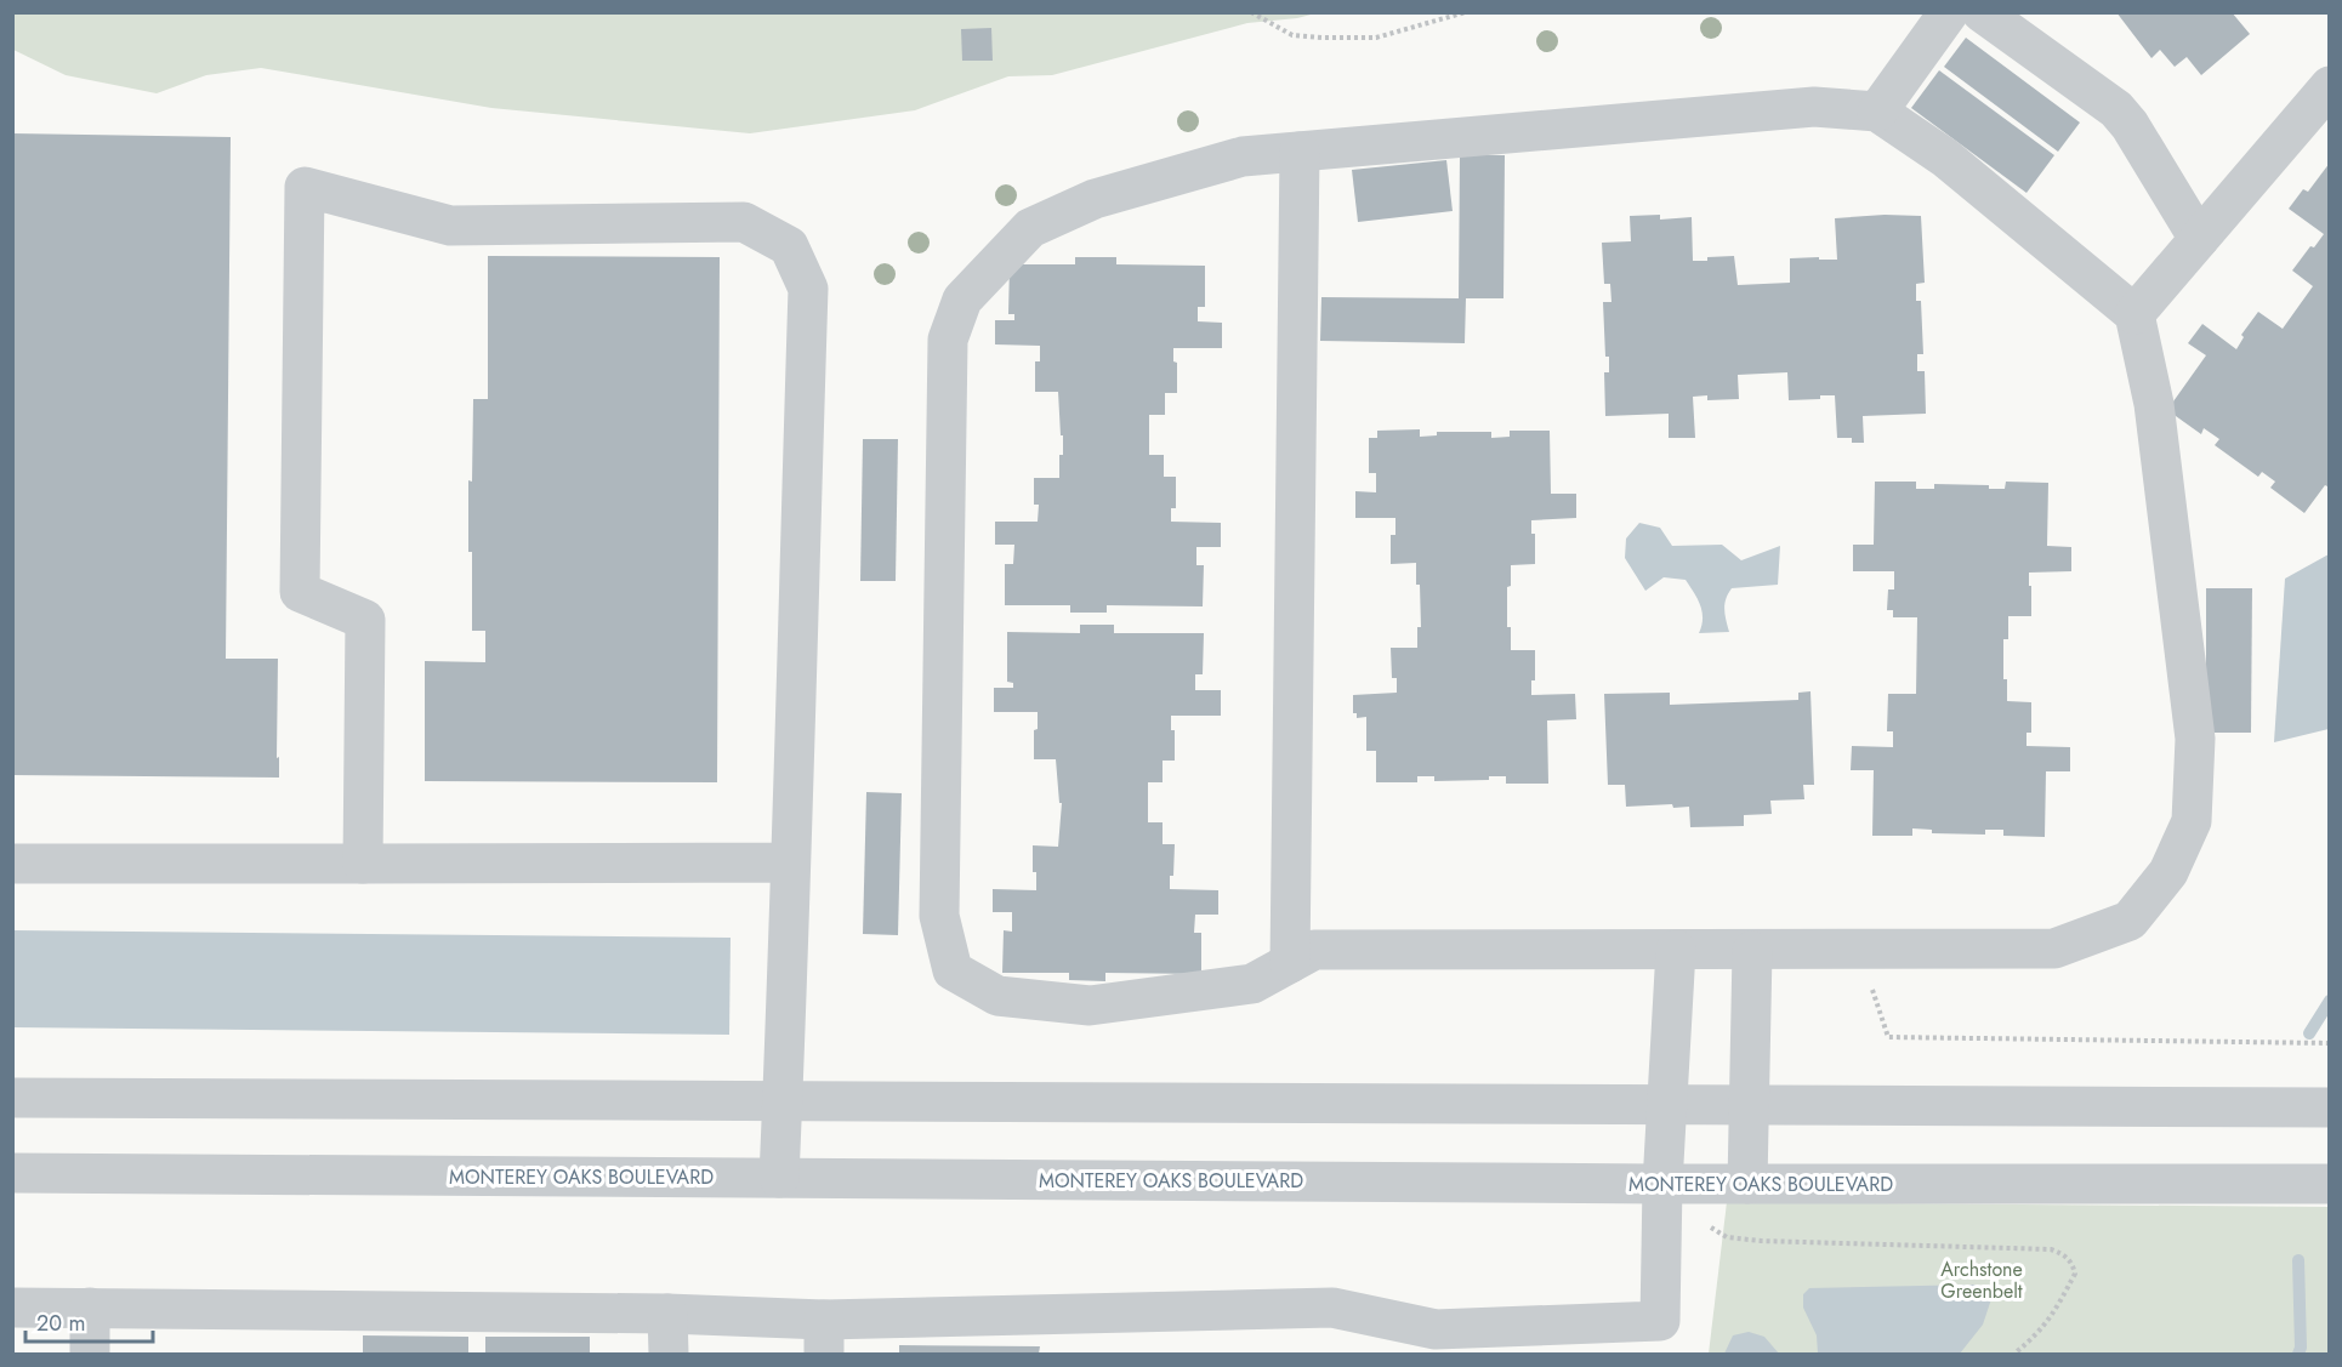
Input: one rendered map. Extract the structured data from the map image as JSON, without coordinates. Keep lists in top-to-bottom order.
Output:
{
  "streets": {
    "street": ["MONTEREY OAKS BOULEVARD"]
  },
  "parks": ["Archstone Greenbelt"],
  "scale_bar": "20 m"
}
